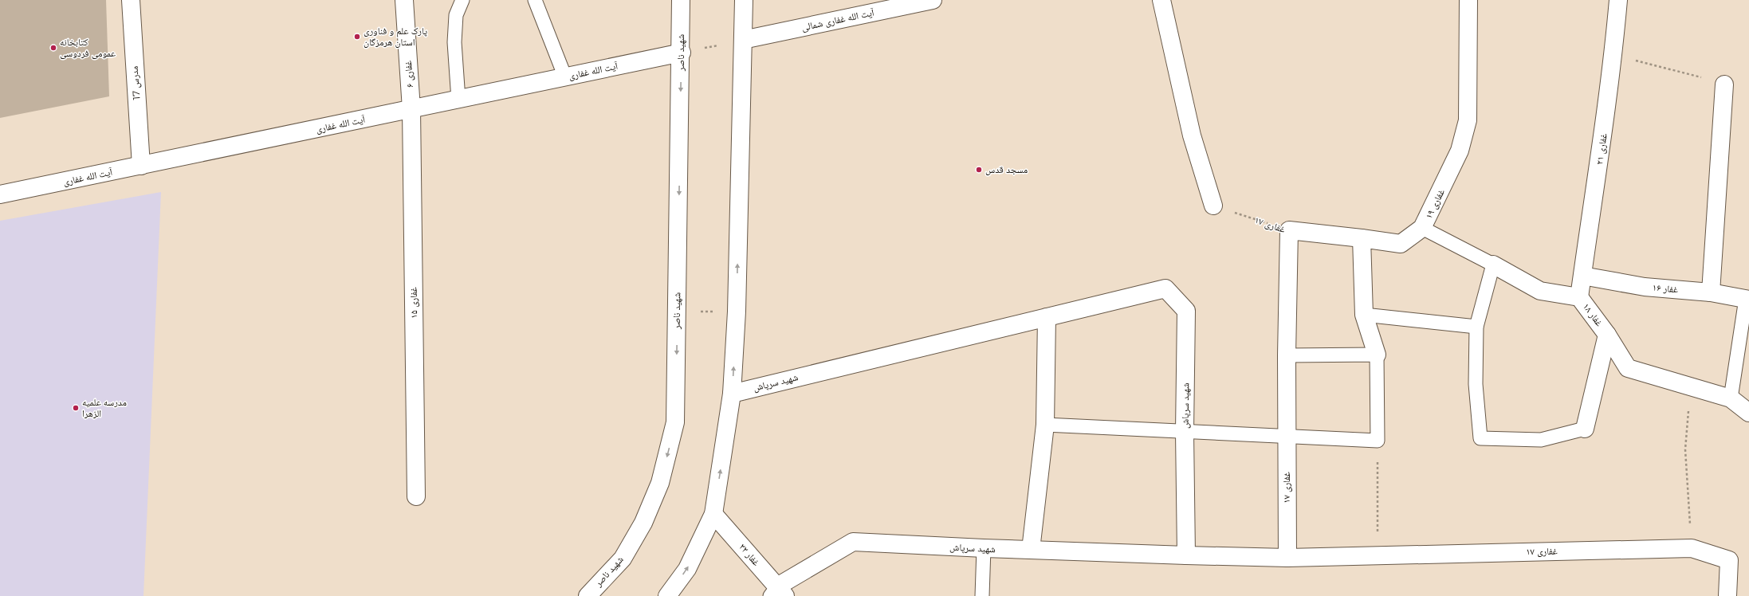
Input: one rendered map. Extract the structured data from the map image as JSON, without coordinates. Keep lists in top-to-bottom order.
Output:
{
  "streets": {
    "street": [
      "آیت الله غفاری شمالی",
      "شهید ناصر",
      "آیت الله غفاری",
      "غفاری ۶",
      "مدرس 17",
      "غفاری ۲۱",
      "غفاری ۱۹",
      "غفاری ۱۷",
      "غفار ۱۶",
      "غفاری ۱۵",
      "غفار ۱۸",
      "شهید سرپاش",
      "غفار ۲۲"
    ]
  },
  "crossings": [
    ["شهید ناصر", "آیت الله غفاری"],
    ["آیت الله غفاری", "غفاری ۶"],
    ["آیت الله غفاری", "مدرس 17"],
    ["آیت الله غفاری", "غفاری ۱۵"],
    ["غفاری ۶", "غفاری ۱۵"],
    ["غفاری ۲۱", "غفار ۱۶"],
    ["غفاری ۲۱", "غفار ۱۸"],
    ["غفاری ۱۹", "غفاری ۱۷"],
    ["غفاری ۱۹", "غفار ۱۸"],
    ["شهید سرپاش", "غفار ۲۲"]
  ],
  "places": [
    "پارک علم و فناوری استان هرمزگان",
    "کتابخانه عمومی فردوسی",
    "مسجد قدس",
    "مدرسه علمیه الزهرا"
  ]
}
